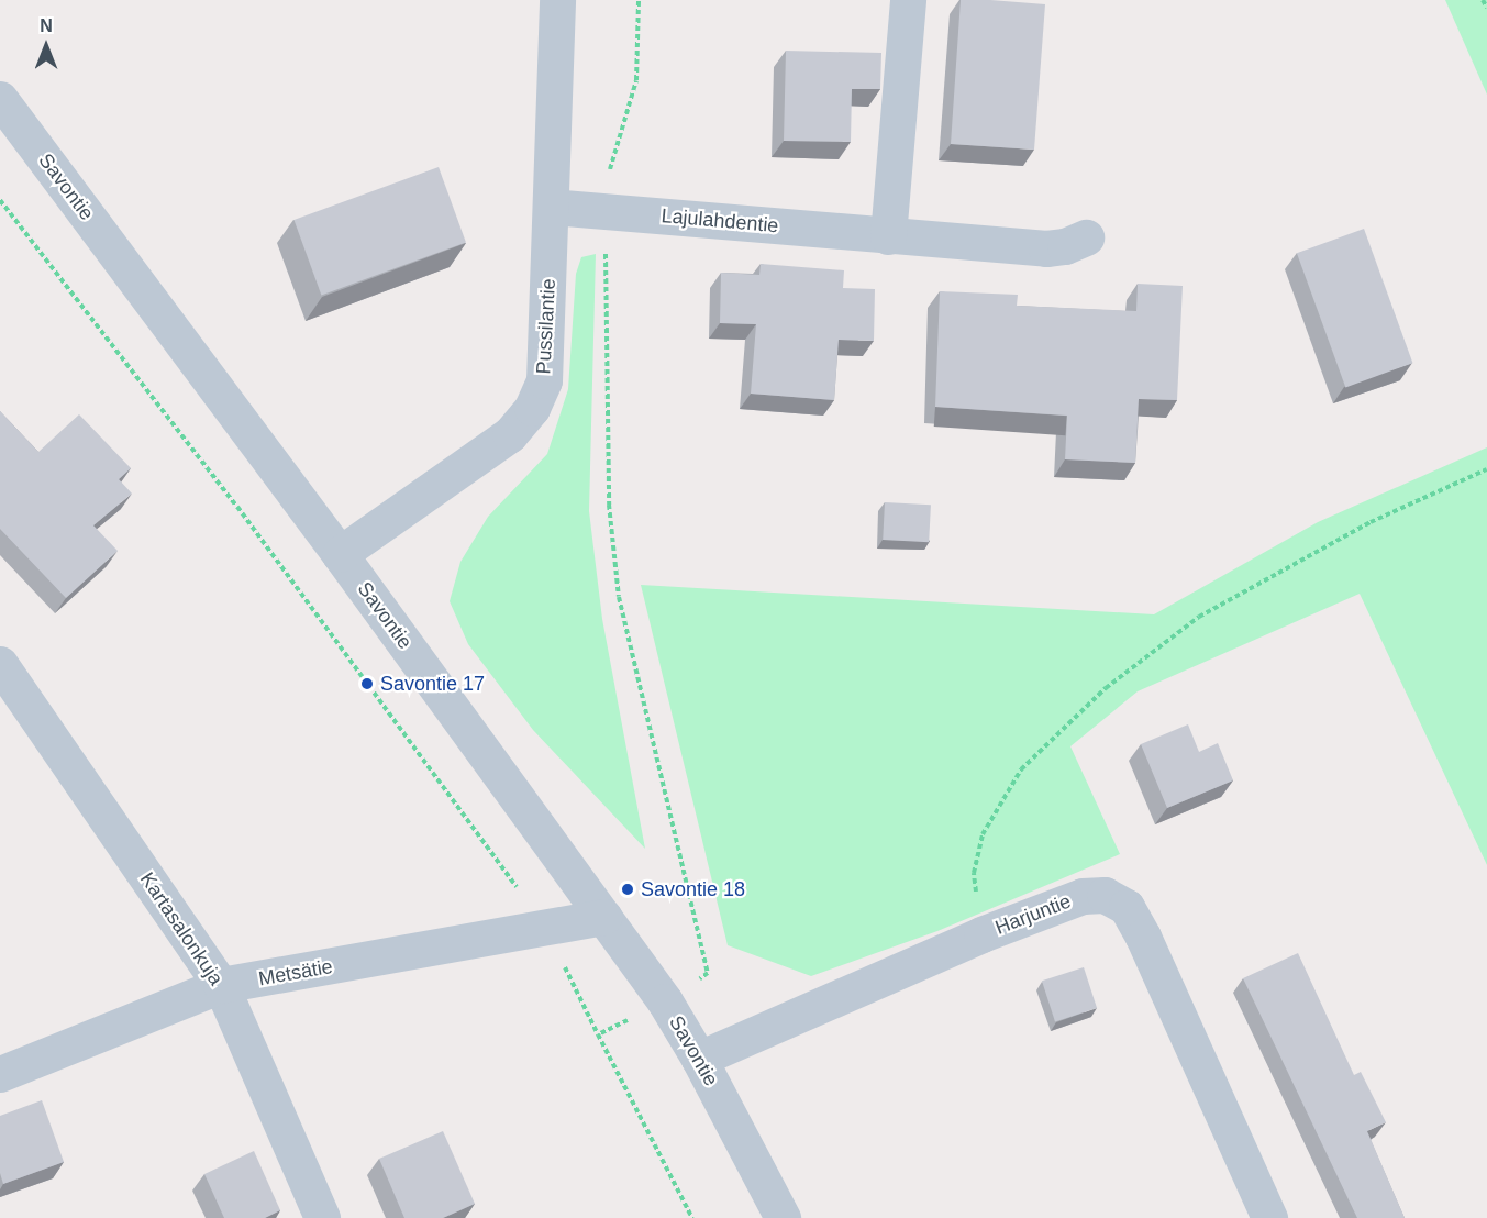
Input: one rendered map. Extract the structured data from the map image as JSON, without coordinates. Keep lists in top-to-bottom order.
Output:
{
  "streets": {
    "street": [
      "Savontie",
      "Lajulahdentie",
      "Pussilantie",
      "Harjuntie",
      "Kartasalonkuja",
      "Metsätie"
    ]
  },
  "crossings": [
    ["Savontie", "Pussilantie"],
    ["Savontie", "Harjuntie"],
    ["Savontie", "Metsätie"],
    ["Lajulahdentie", "Pussilantie"],
    ["Kartasalonkuja", "Metsätie"]
  ],
  "places": ["Savontie 17", "Savontie 18"],
  "north": "top"
}
